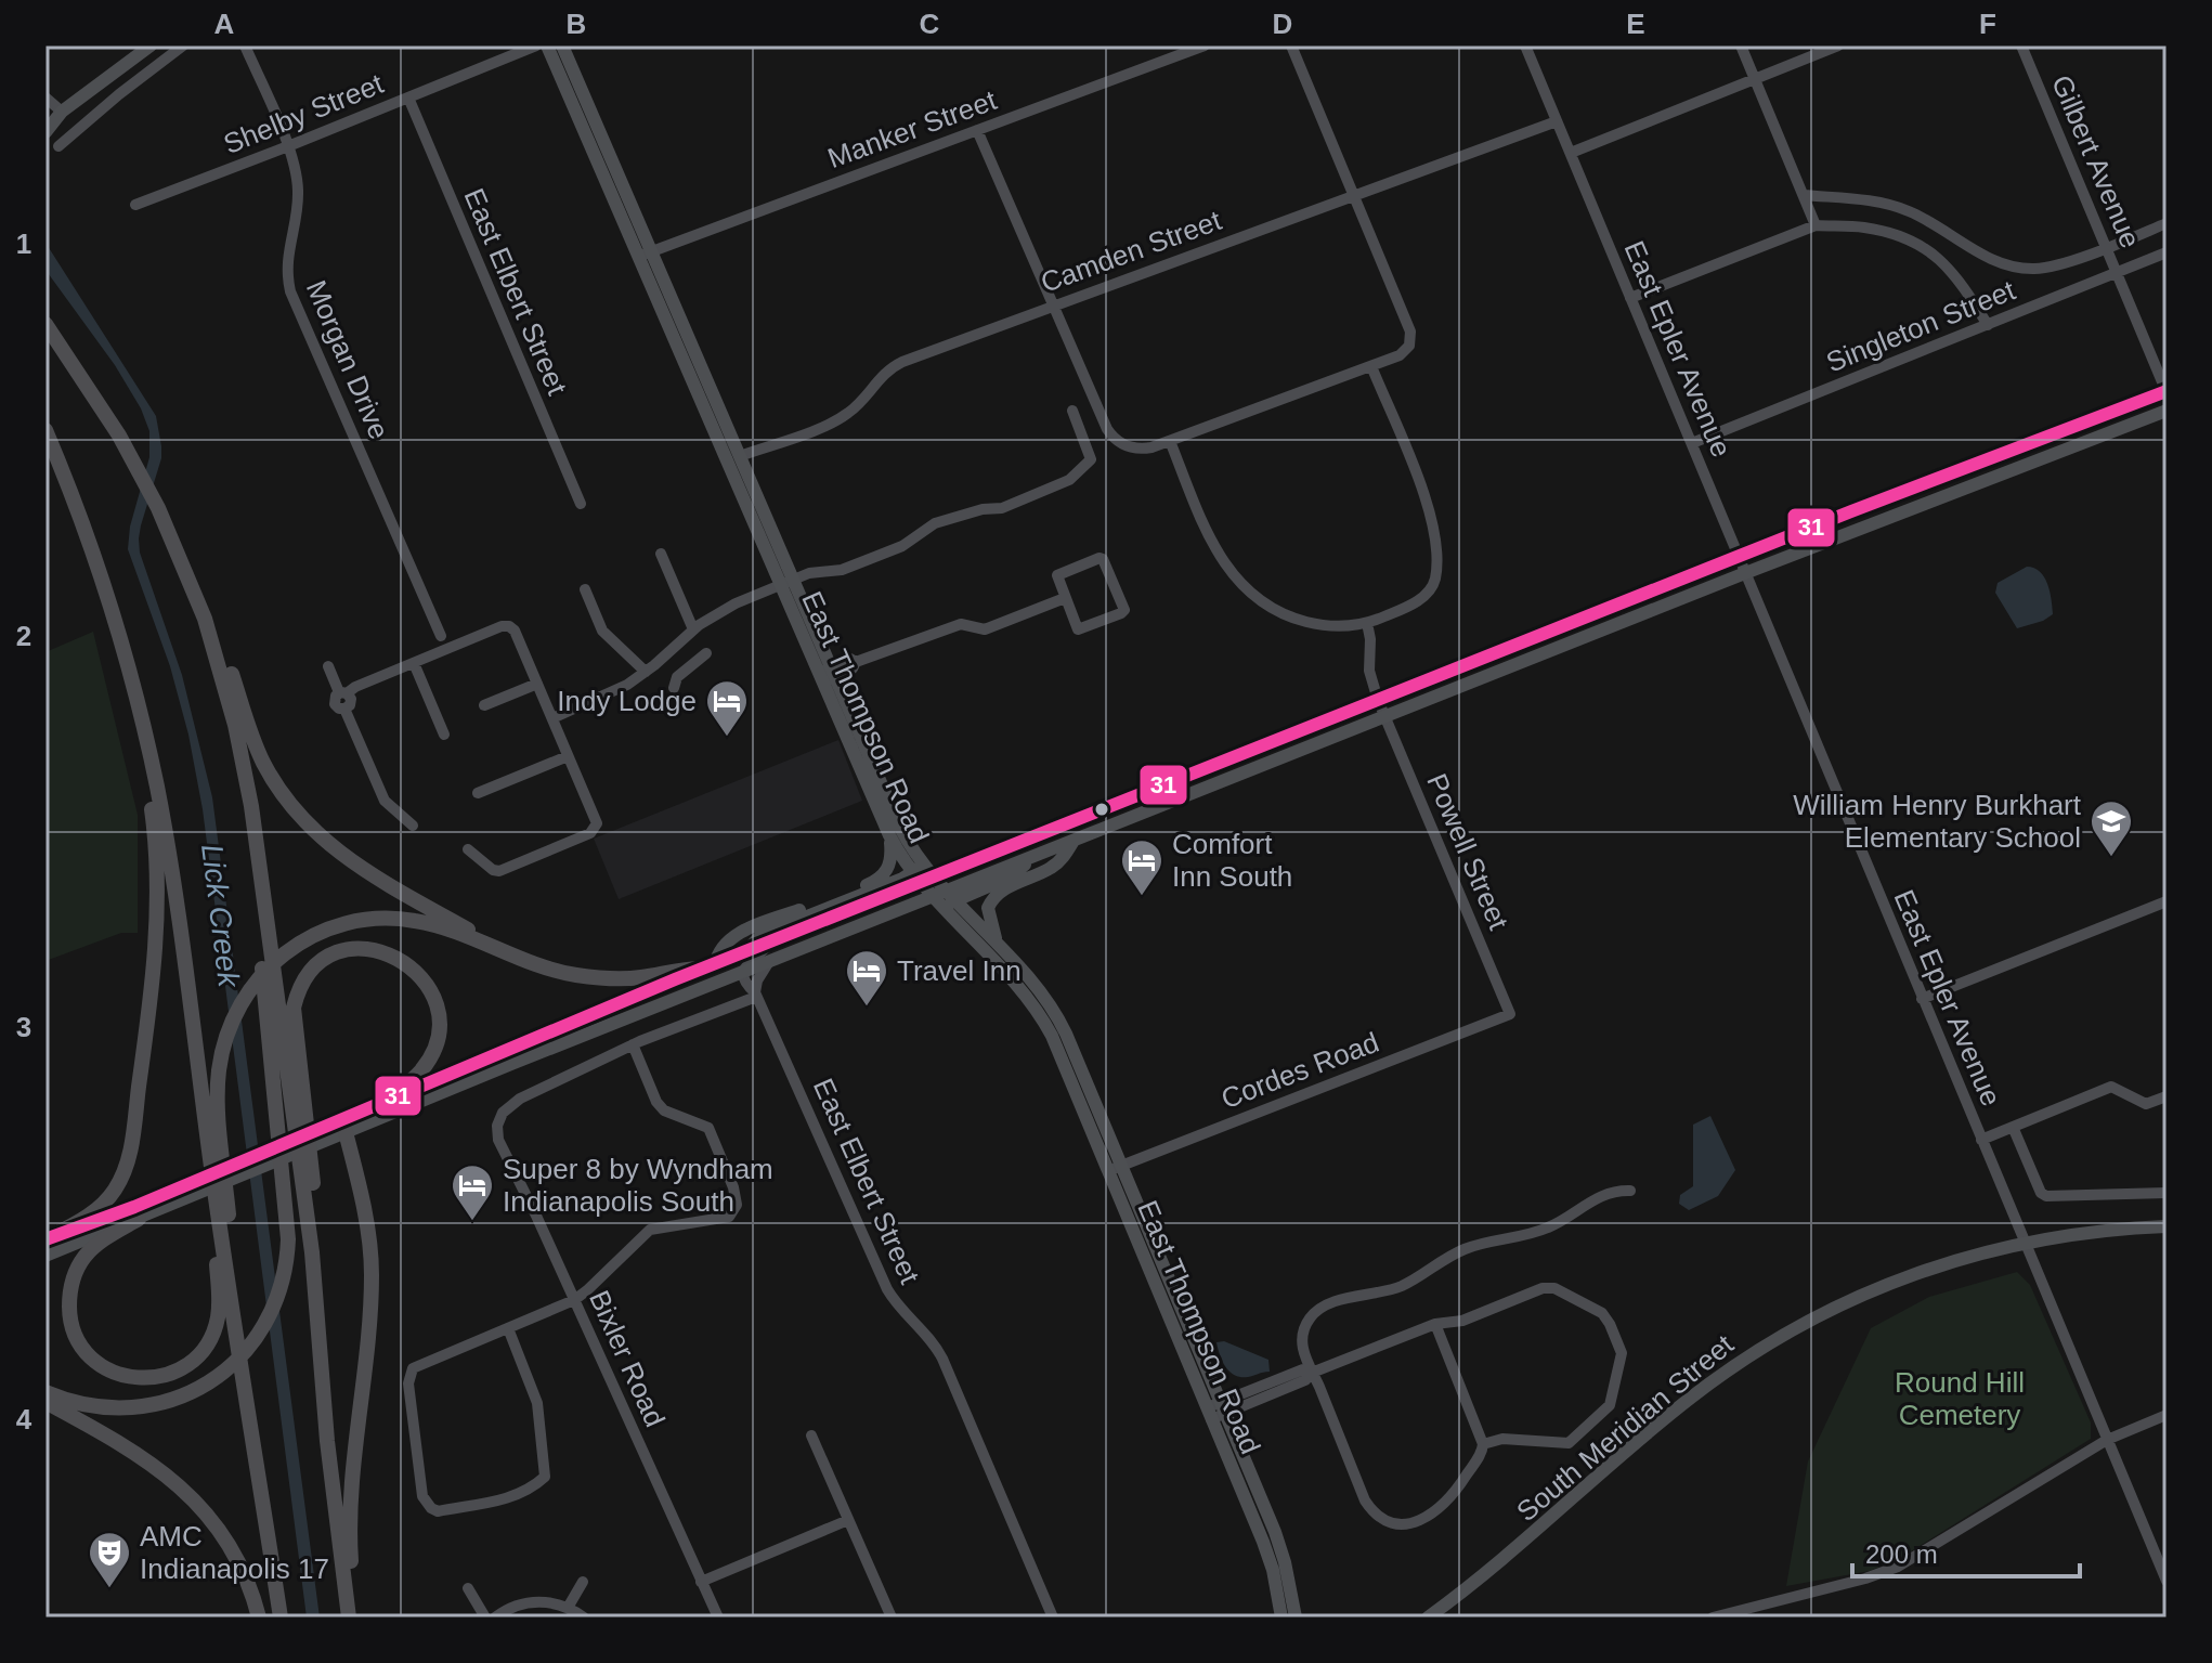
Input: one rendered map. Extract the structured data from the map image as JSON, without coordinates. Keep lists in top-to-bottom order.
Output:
{
  "streets": {
    "main road": ["East Thompson Road", "South Meridian Street"],
    "street": [
      "Shelby Street",
      "Manker Street",
      "Gilbert Avenue",
      "Camden Street",
      "East Elbert Street",
      "Singleton Street",
      "East Epler Avenue",
      "Morgan Drive",
      "Powell Street",
      "Cordes Road",
      "Bixler Road"
    ]
  },
  "crossings": [
    ["Shelby Street", "East Elbert Street"],
    ["Shelby Street", "Morgan Drive"],
    ["Manker Street", "East Thompson Road"],
    ["Gilbert Avenue", "Singleton Street"],
    ["Camden Street", "East Epler Avenue"],
    ["Camden Street", "East Thompson Road"],
    ["Singleton Street", "East Epler Avenue"],
    ["East Epler Avenue", "South Meridian Street"],
    ["East Thompson Road", "Cordes Road"],
    ["Powell Street", "Cordes Road"]
  ],
  "water": ["Lick Creek"],
  "parks": ["Round Hill Cemetery"],
  "places": {
    "hotel": [
      "Indy Lodge",
      "Comfort Inn South",
      "Travel Inn",
      "Super 8 by Wyndham Indianapolis South"
    ],
    "school or university": ["William Henry Burkhart Elementary School"],
    "theatre": ["AMC Indianapolis 17"]
  },
  "lines": ["transit line 31"],
  "scale_bar": "200 m",
  "grid": {
    "columns": [
      "A",
      "B",
      "C",
      "D",
      "E",
      "F"
    ],
    "rows": [
      "1",
      "2",
      "3",
      "4"
    ]
  }
}
